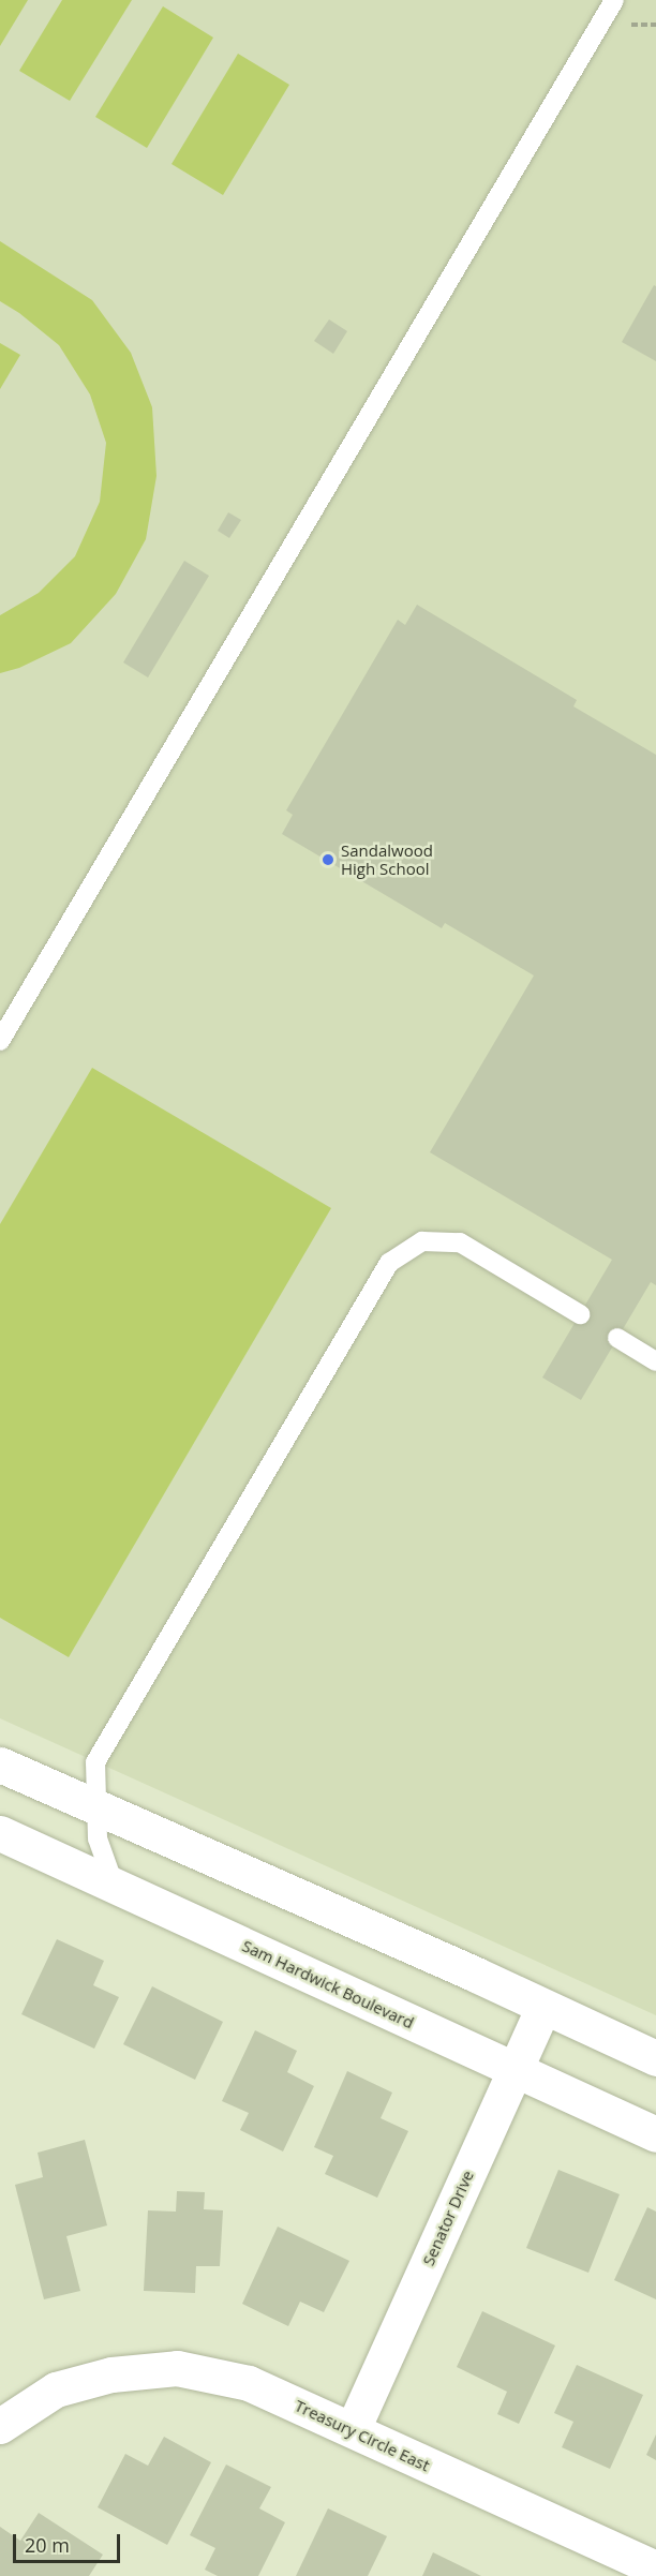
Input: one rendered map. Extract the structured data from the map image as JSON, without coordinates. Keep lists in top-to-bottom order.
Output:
{
  "streets": {
    "street": ["Sam Hardwick Boulevard", "Senator Drive", "Treasury Circle East"]
  },
  "crossings": [
    ["Sam Hardwick Boulevard", "Senator Drive"],
    ["Senator Drive", "Treasury Circle East"]
  ],
  "places": ["Sandalwood High School"],
  "scale_bar": "20 m"
}
